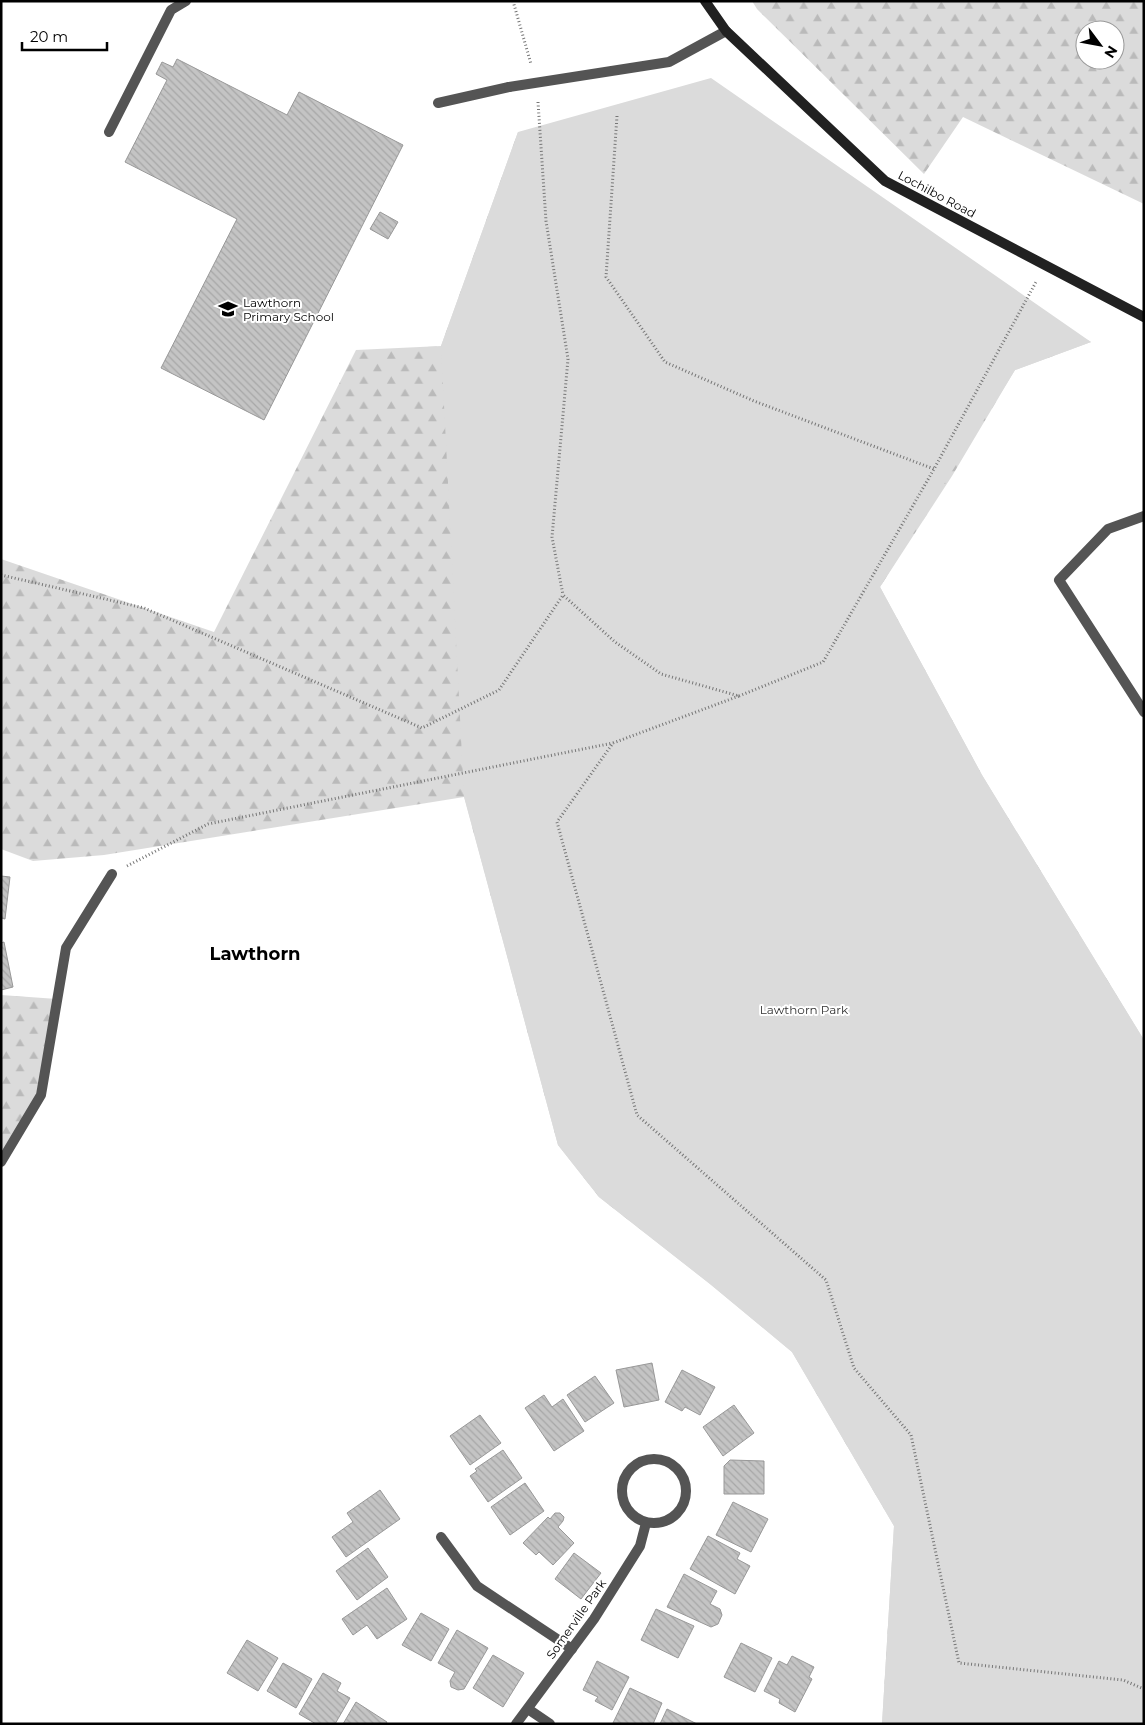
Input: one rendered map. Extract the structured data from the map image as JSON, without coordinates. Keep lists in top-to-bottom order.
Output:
{
  "streets": {
    "street": ["Lochilbo Road", "Somerville Park"]
  },
  "districts": ["Lawthorn"],
  "parks": ["Lawthorn Park"],
  "places": {
    "school or university": ["Lawthorn Primary School"]
  },
  "scale_bar": "20 m",
  "north": "bottom right"
}
